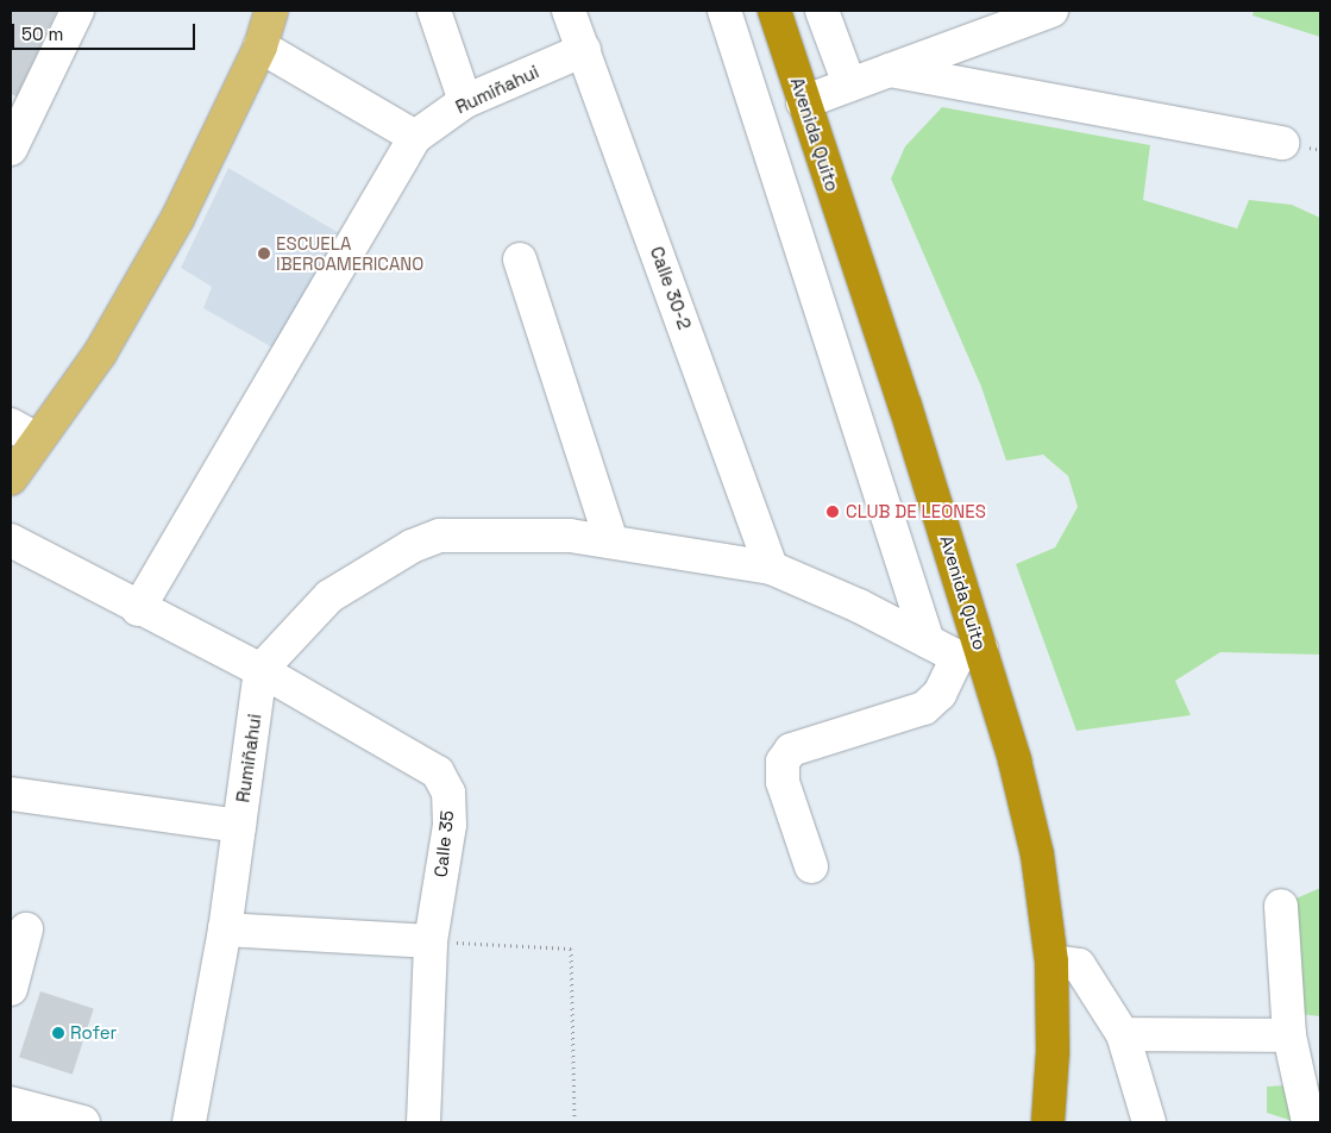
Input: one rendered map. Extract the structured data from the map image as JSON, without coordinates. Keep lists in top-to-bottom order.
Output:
{
  "streets": {
    "highway": ["Avenida Quito"],
    "street": ["Rumiñahui", "Calle 30-2", "Calle 35"]
  },
  "crossings": [
    ["Rumiñahui", "Calle 30-2"],
    ["Rumiñahui", "Calle 35"]
  ],
  "places": ["ESCUELA IBEROAMERICANO", "CLUB DE LEONES", "Rofer"],
  "scale_bar": "50 m"
}
